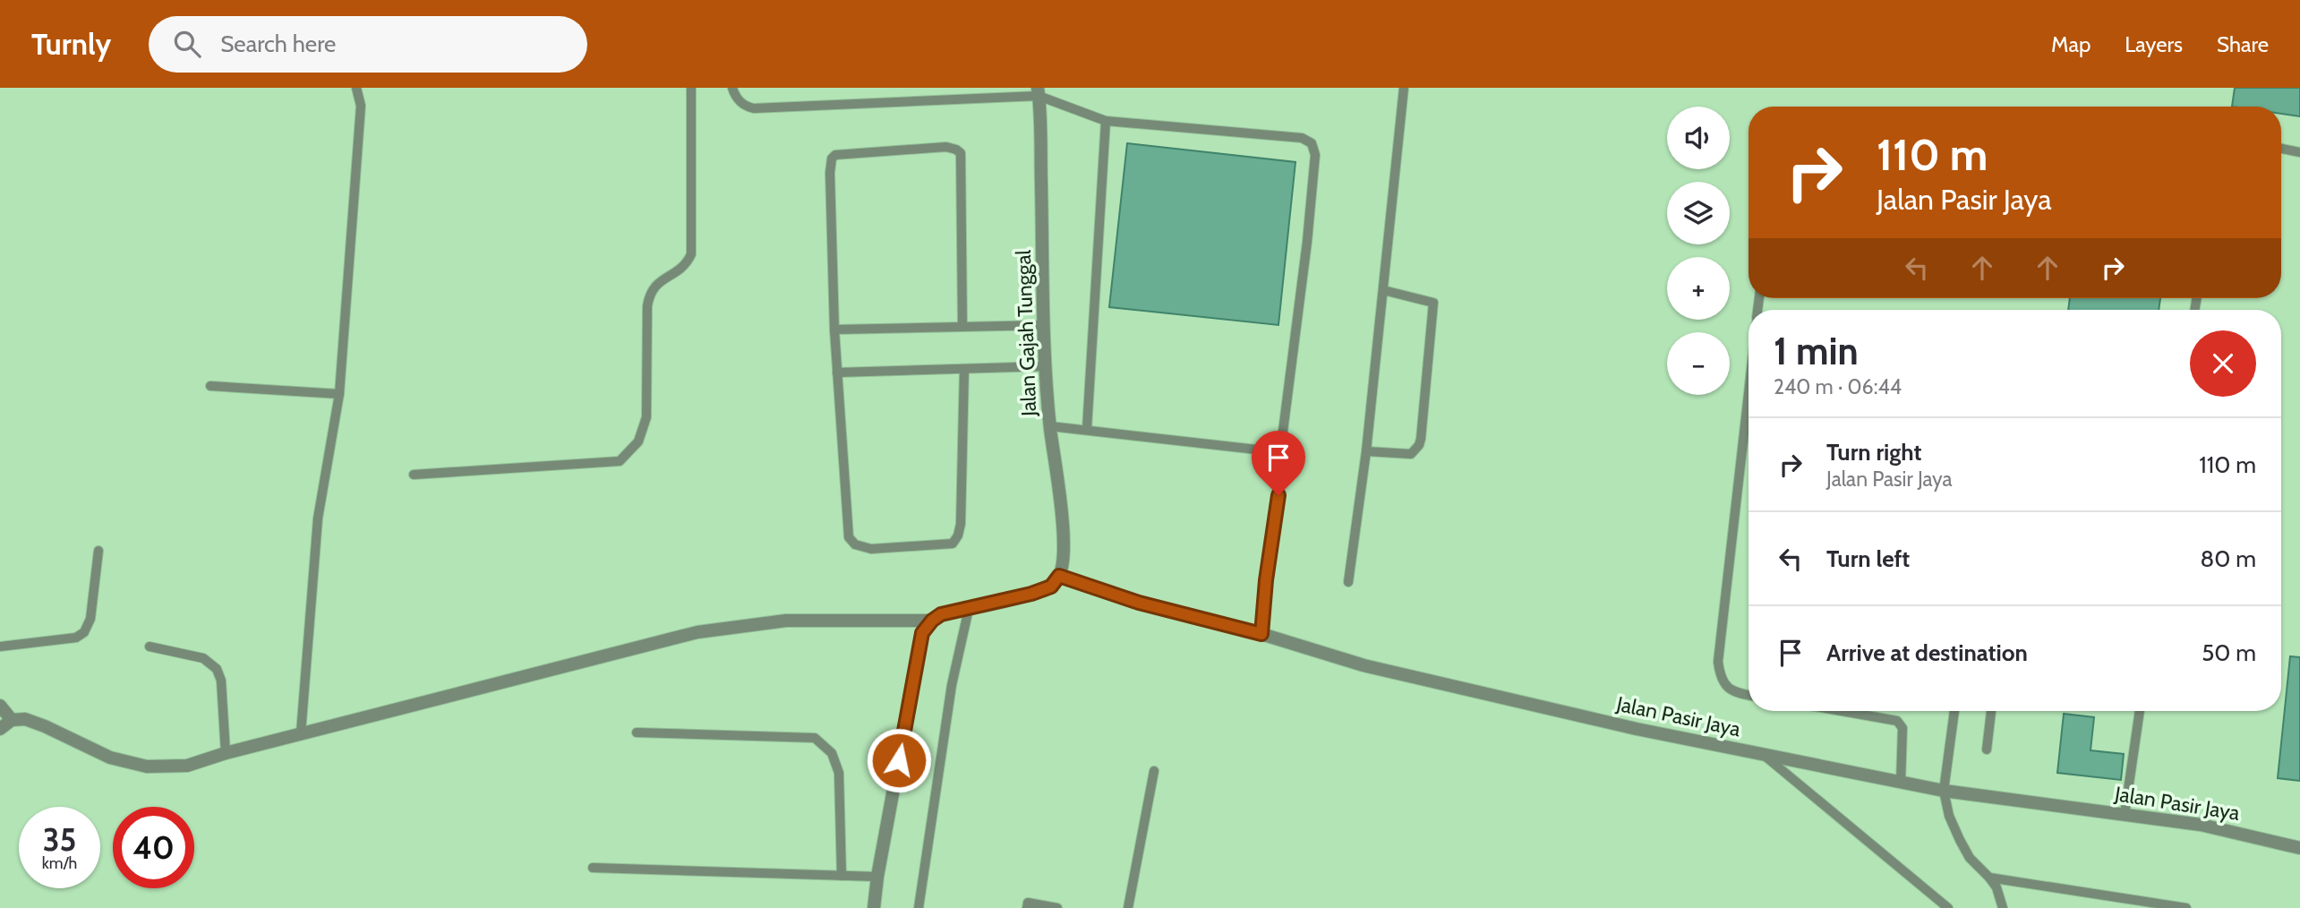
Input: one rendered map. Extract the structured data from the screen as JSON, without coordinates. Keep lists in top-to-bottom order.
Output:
{
  "streets": {
    "street": ["Jalan Gajah Tunggal", "Jalan Pasir Jaya"]
  },
  "crossings": [
    ["Jalan Gajah Tunggal", "Jalan Pasir Jaya"]
  ],
  "page": {
    "header": "Turnly",
    "search": "Search here",
    "nav": ["Map", "Layers", "Share"],
    "map_buttons": ["+", "−"],
    "turn": ["110 m", "Jalan Pasir Jaya"],
    "heading": ["1 min", "240 m · 06:44"],
    "list": [
      {
        "name": "Turn right",
        "note": "Jalan Pasir Jaya",
        "value": "110 m"
      },
      {
        "name": "Turn left",
        "value": "80 m"
      },
      {
        "name": "Arrive at destination",
        "value": "50 m"
      }
    ],
    "speed": "35 km/h",
    "limit": "40"
  }
}
